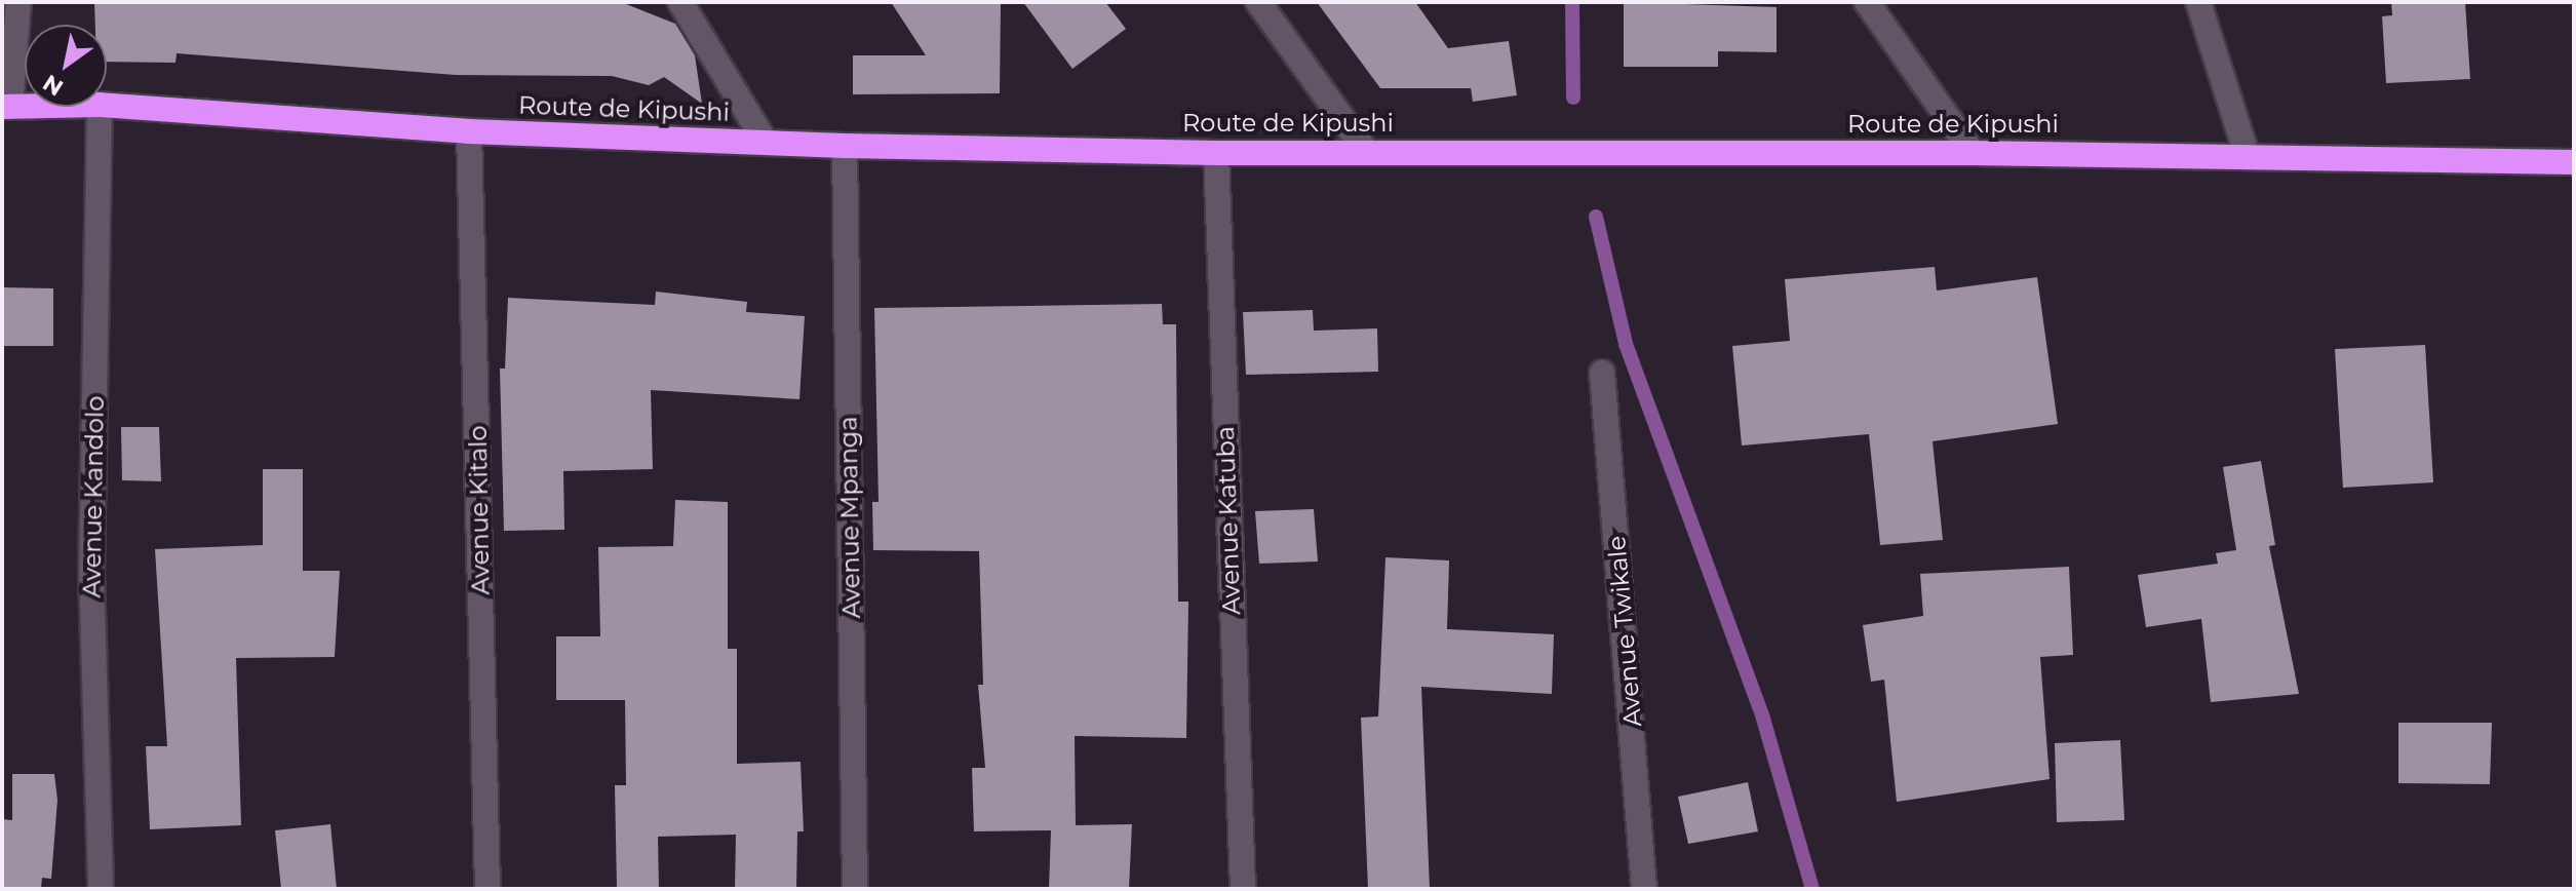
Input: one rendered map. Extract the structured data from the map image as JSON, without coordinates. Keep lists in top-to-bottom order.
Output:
{
  "streets": {
    "highway": ["Route de Kipushi"],
    "street": [
      "Avenue Kandolo",
      "Avenue Kitalo",
      "Avenue Mpanga",
      "Avenue Katuba",
      "Avenue Twikale"
    ]
  },
  "crossings": [
    ["Route de Kipushi", "Avenue Kitalo"],
    ["Route de Kipushi", "Avenue Mpanga"],
    ["Route de Kipushi", "Avenue Katuba"]
  ],
  "north": "bottom left"
}
